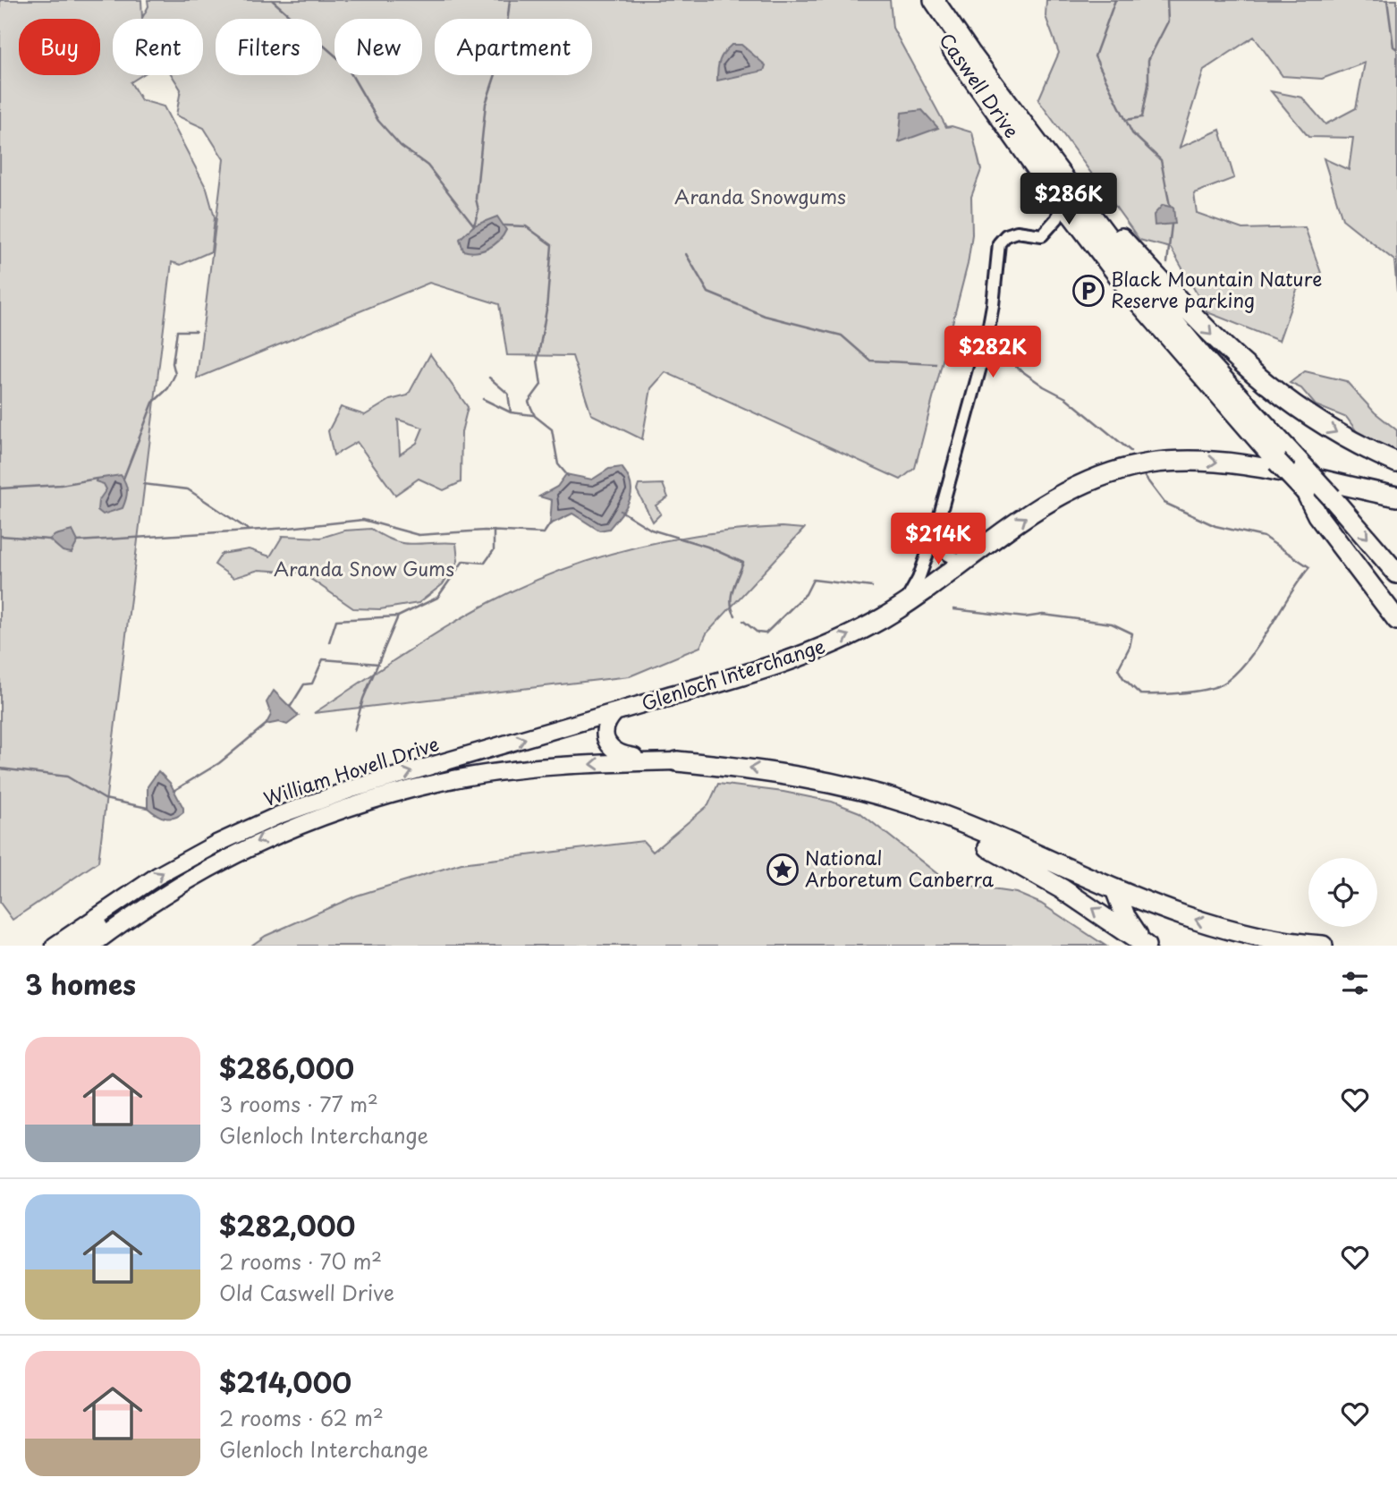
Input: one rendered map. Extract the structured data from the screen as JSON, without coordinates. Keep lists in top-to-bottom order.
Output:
{
  "streets": {
    "highway": ["Caswell Drive", "Glenloch Interchange"],
    "main road": ["William Hovell Drive"]
  },
  "crossings": [
    ["Glenloch Interchange", "William Hovell Drive"]
  ],
  "one_way": ["Glenloch Interchange"],
  "parks": ["Aranda Snowgums", "Aranda Snow Gums"],
  "places": {
    "parking": ["Black Mountain Nature Reserve parking"],
    "place": ["National Arboretum Canberra"]
  },
  "page": {
    "chip": [
      "Buy",
      "Rent",
      "Filters",
      "New",
      "Apartment"
    ],
    "price": ["$286K", "$282K", "$214K"],
    "heading": "3 homes",
    "list": [
      {
        "name": "$286,000",
        "note": "3 rooms · 77 m² · Glenloch Interchange"
      },
      {
        "name": "$282,000",
        "note": "2 rooms · 70 m² · Old Caswell Drive"
      },
      {
        "name": "$214,000",
        "note": "2 rooms · 62 m² · Glenloch Interchange"
      }
    ]
  }
}
